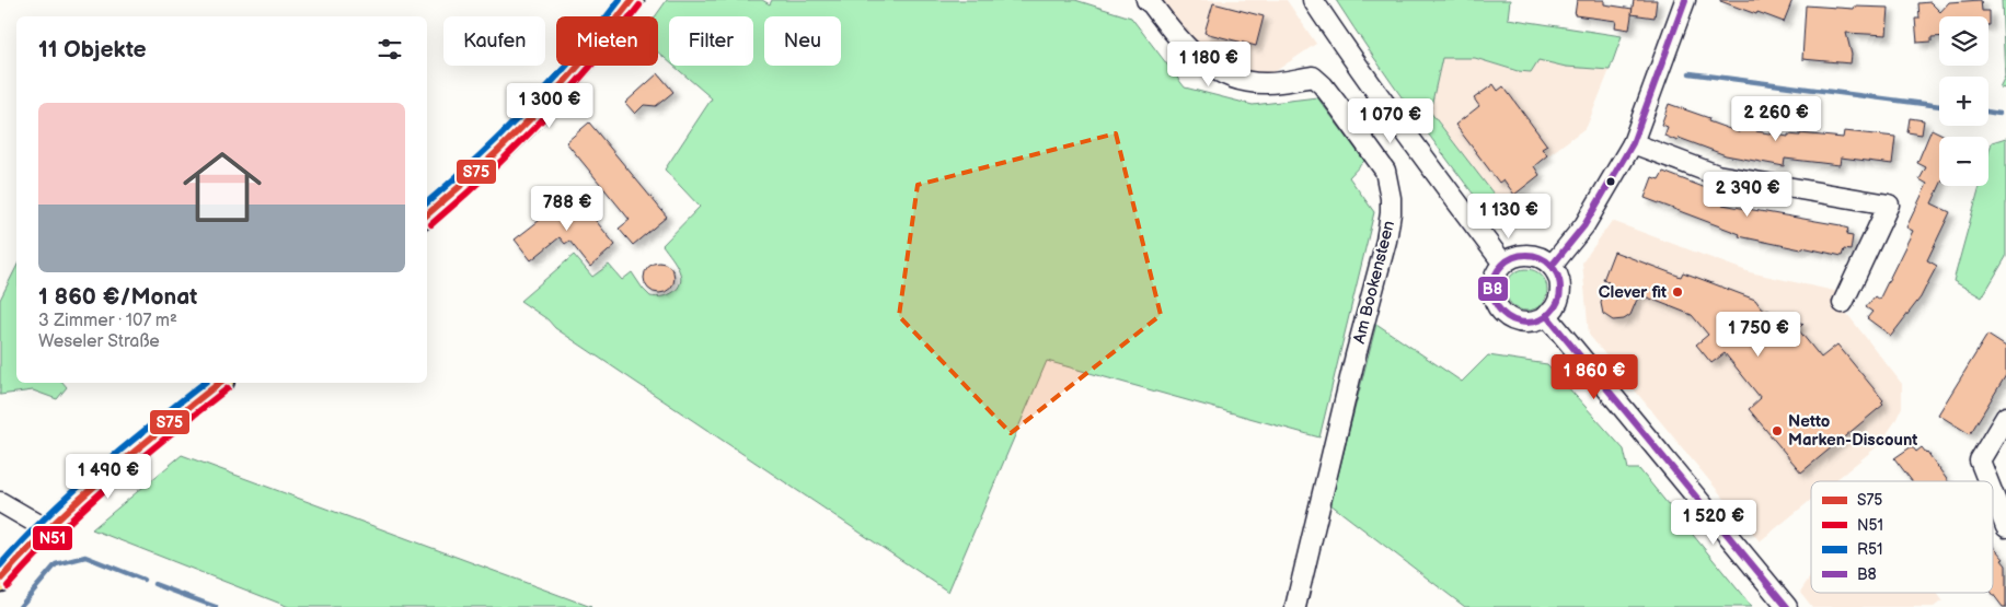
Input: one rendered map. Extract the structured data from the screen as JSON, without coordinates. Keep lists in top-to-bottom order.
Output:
{
  "streets": {
    "street": ["Am Bookensteen"]
  },
  "places": ["Clever fit", "Netto Marken-Discount"],
  "lines": [
    "transit line S75",
    "transit line R51",
    "transit line B8",
    "transit line N51"
  ],
  "legend": [
    "S75",
    "N51",
    "R51",
    "B8"
  ],
  "page": {
    "map_buttons": ["+", "−"],
    "chip": [
      "Kaufen",
      "Mieten",
      "Filter",
      "Neu"
    ],
    "heading": "11 Objekte",
    "price": [
      "1 180 €",
      "1 300 €",
      "2 260 €",
      "1 070 €",
      "2 390 €",
      "788 €",
      "1 130 €",
      "1 750 €",
      "1 860 €",
      "1 490 €",
      "1 520 €"
    ],
    "list": [
      {
        "name": "1 860 €/Monat",
        "note": "3 Zimmer · 107 m² · Weseler Straße"
      }
    ]
  }
}
